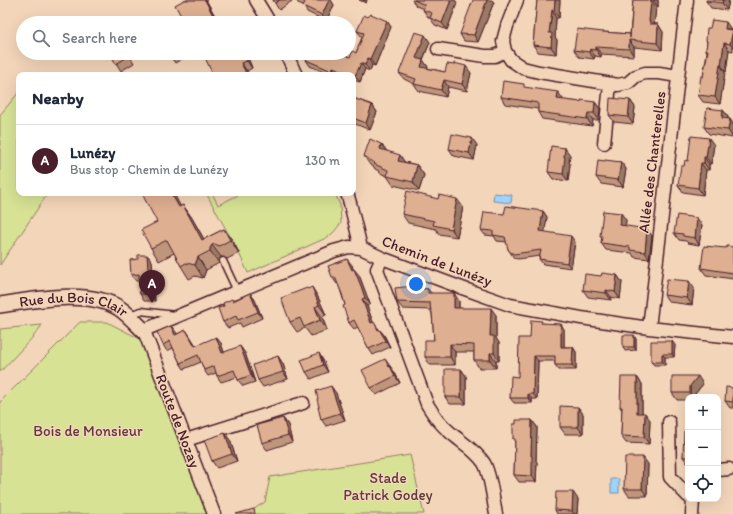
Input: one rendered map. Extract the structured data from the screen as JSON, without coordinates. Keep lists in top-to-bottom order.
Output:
{
  "streets": {
    "street": [
      "Allée des Chanterelles",
      "Chemin de Lunézy",
      "Rue du Bois Clair",
      "Route de Nozay"
    ]
  },
  "crossings": [
    ["Allée des Chanterelles", "Chemin de Lunézy"],
    ["Chemin de Lunézy", "Rue du Bois Clair"],
    ["Chemin de Lunézy", "Route de Nozay"],
    ["Rue du Bois Clair", "Route de Nozay"]
  ],
  "parks": ["Bois de Monsieur", "Stade Patrick Godey"],
  "page": {
    "search": "Search here",
    "heading": "Nearby",
    "list": [
      {
        "mark": "A",
        "name": "Lunézy",
        "note": "Bus stop · Chemin de Lunézy",
        "value": "130 m"
      }
    ],
    "pins": "A",
    "map_buttons": ["+", "−"]
  }
}
